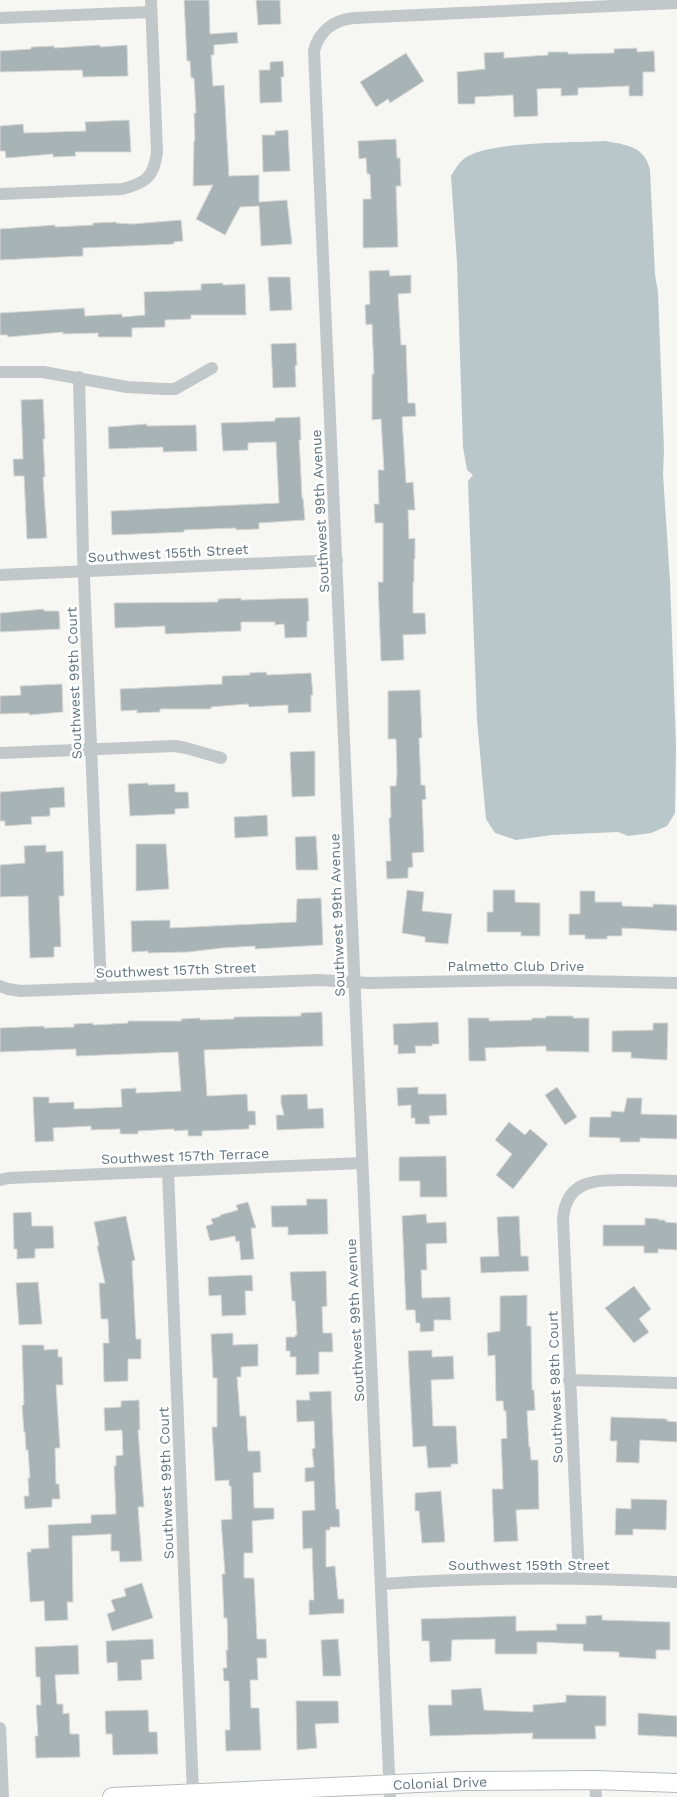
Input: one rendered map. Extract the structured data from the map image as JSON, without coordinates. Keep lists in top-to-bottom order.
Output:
{
  "streets": {
    "street": [
      "Southwest 99th Avenue",
      "Southwest 155th Street",
      "Southwest 99th Court",
      "Palmetto Club Drive",
      "Southwest 157th Street",
      "Southwest 157th Terrace",
      "Southwest 98th Court",
      "Southwest 159th Street",
      "Colonial Drive"
    ]
  },
  "crossings": [
    ["Southwest 99th Avenue", "Southwest 155th Street"],
    ["Southwest 99th Avenue", "Palmetto Club Drive"],
    ["Southwest 99th Avenue", "Southwest 157th Street"],
    ["Southwest 99th Avenue", "Southwest 157th Terrace"],
    ["Southwest 99th Avenue", "Southwest 159th Street"],
    ["Southwest 99th Avenue", "Colonial Drive"],
    ["Southwest 155th Street", "Southwest 99th Court"],
    ["Southwest 99th Court", "Southwest 157th Street"],
    ["Southwest 99th Court", "Southwest 157th Terrace"],
    ["Southwest 99th Court", "Colonial Drive"],
    ["Palmetto Club Drive", "Southwest 157th Street"],
    ["Southwest 98th Court", "Southwest 159th Street"]
  ]
}
